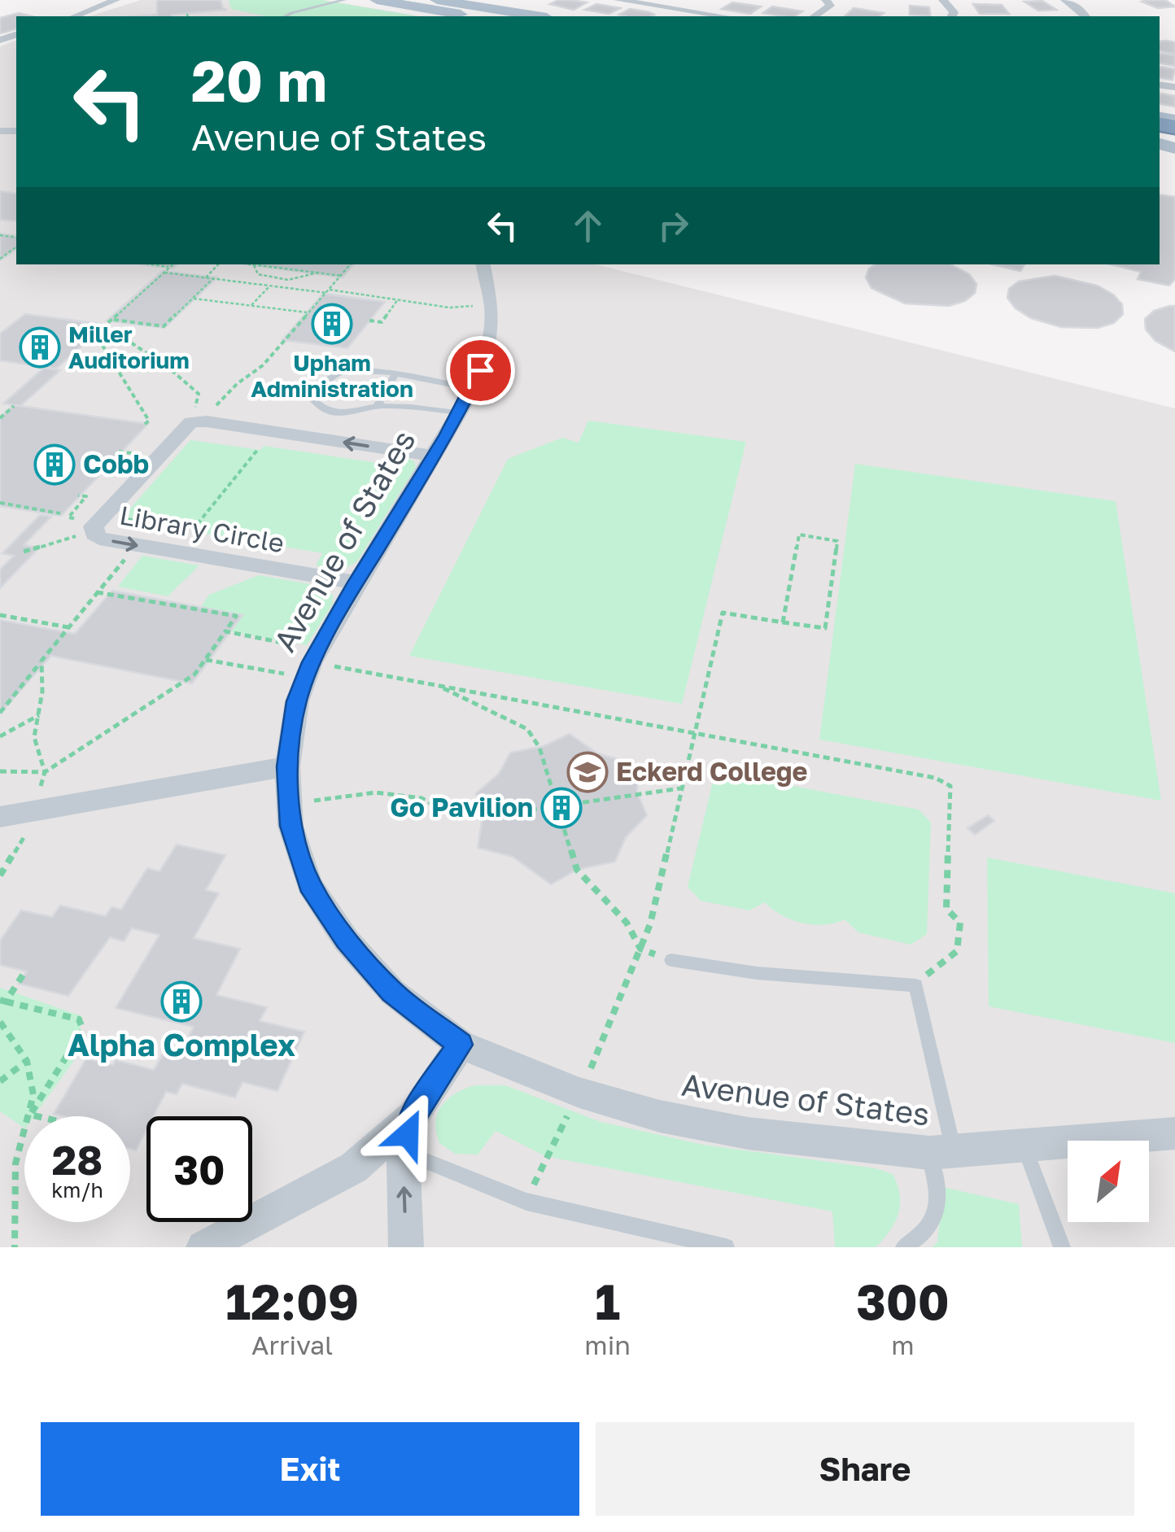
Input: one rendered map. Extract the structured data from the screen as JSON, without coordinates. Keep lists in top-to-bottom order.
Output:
{
  "streets": {
    "street": ["Library Circle", "Avenue of States"]
  },
  "crossings": [
    ["Library Circle", "Avenue of States"]
  ],
  "places": {
    "building": [
      "Upham Administration",
      "Miller Auditorium",
      "Cobb",
      "Go Pavilion",
      "Alpha Complex"
    ],
    "school or university": ["Eckerd College"]
  },
  "north": "top right",
  "page": {
    "turn": ["20 m", "Avenue of States"],
    "speed": "28 km/h",
    "limit": "30",
    "eta": [
      "12:09",
      "Arrival",
      "1",
      "min",
      "300",
      "m"
    ],
    "buttons": ["Exit", "Share"]
  }
}
